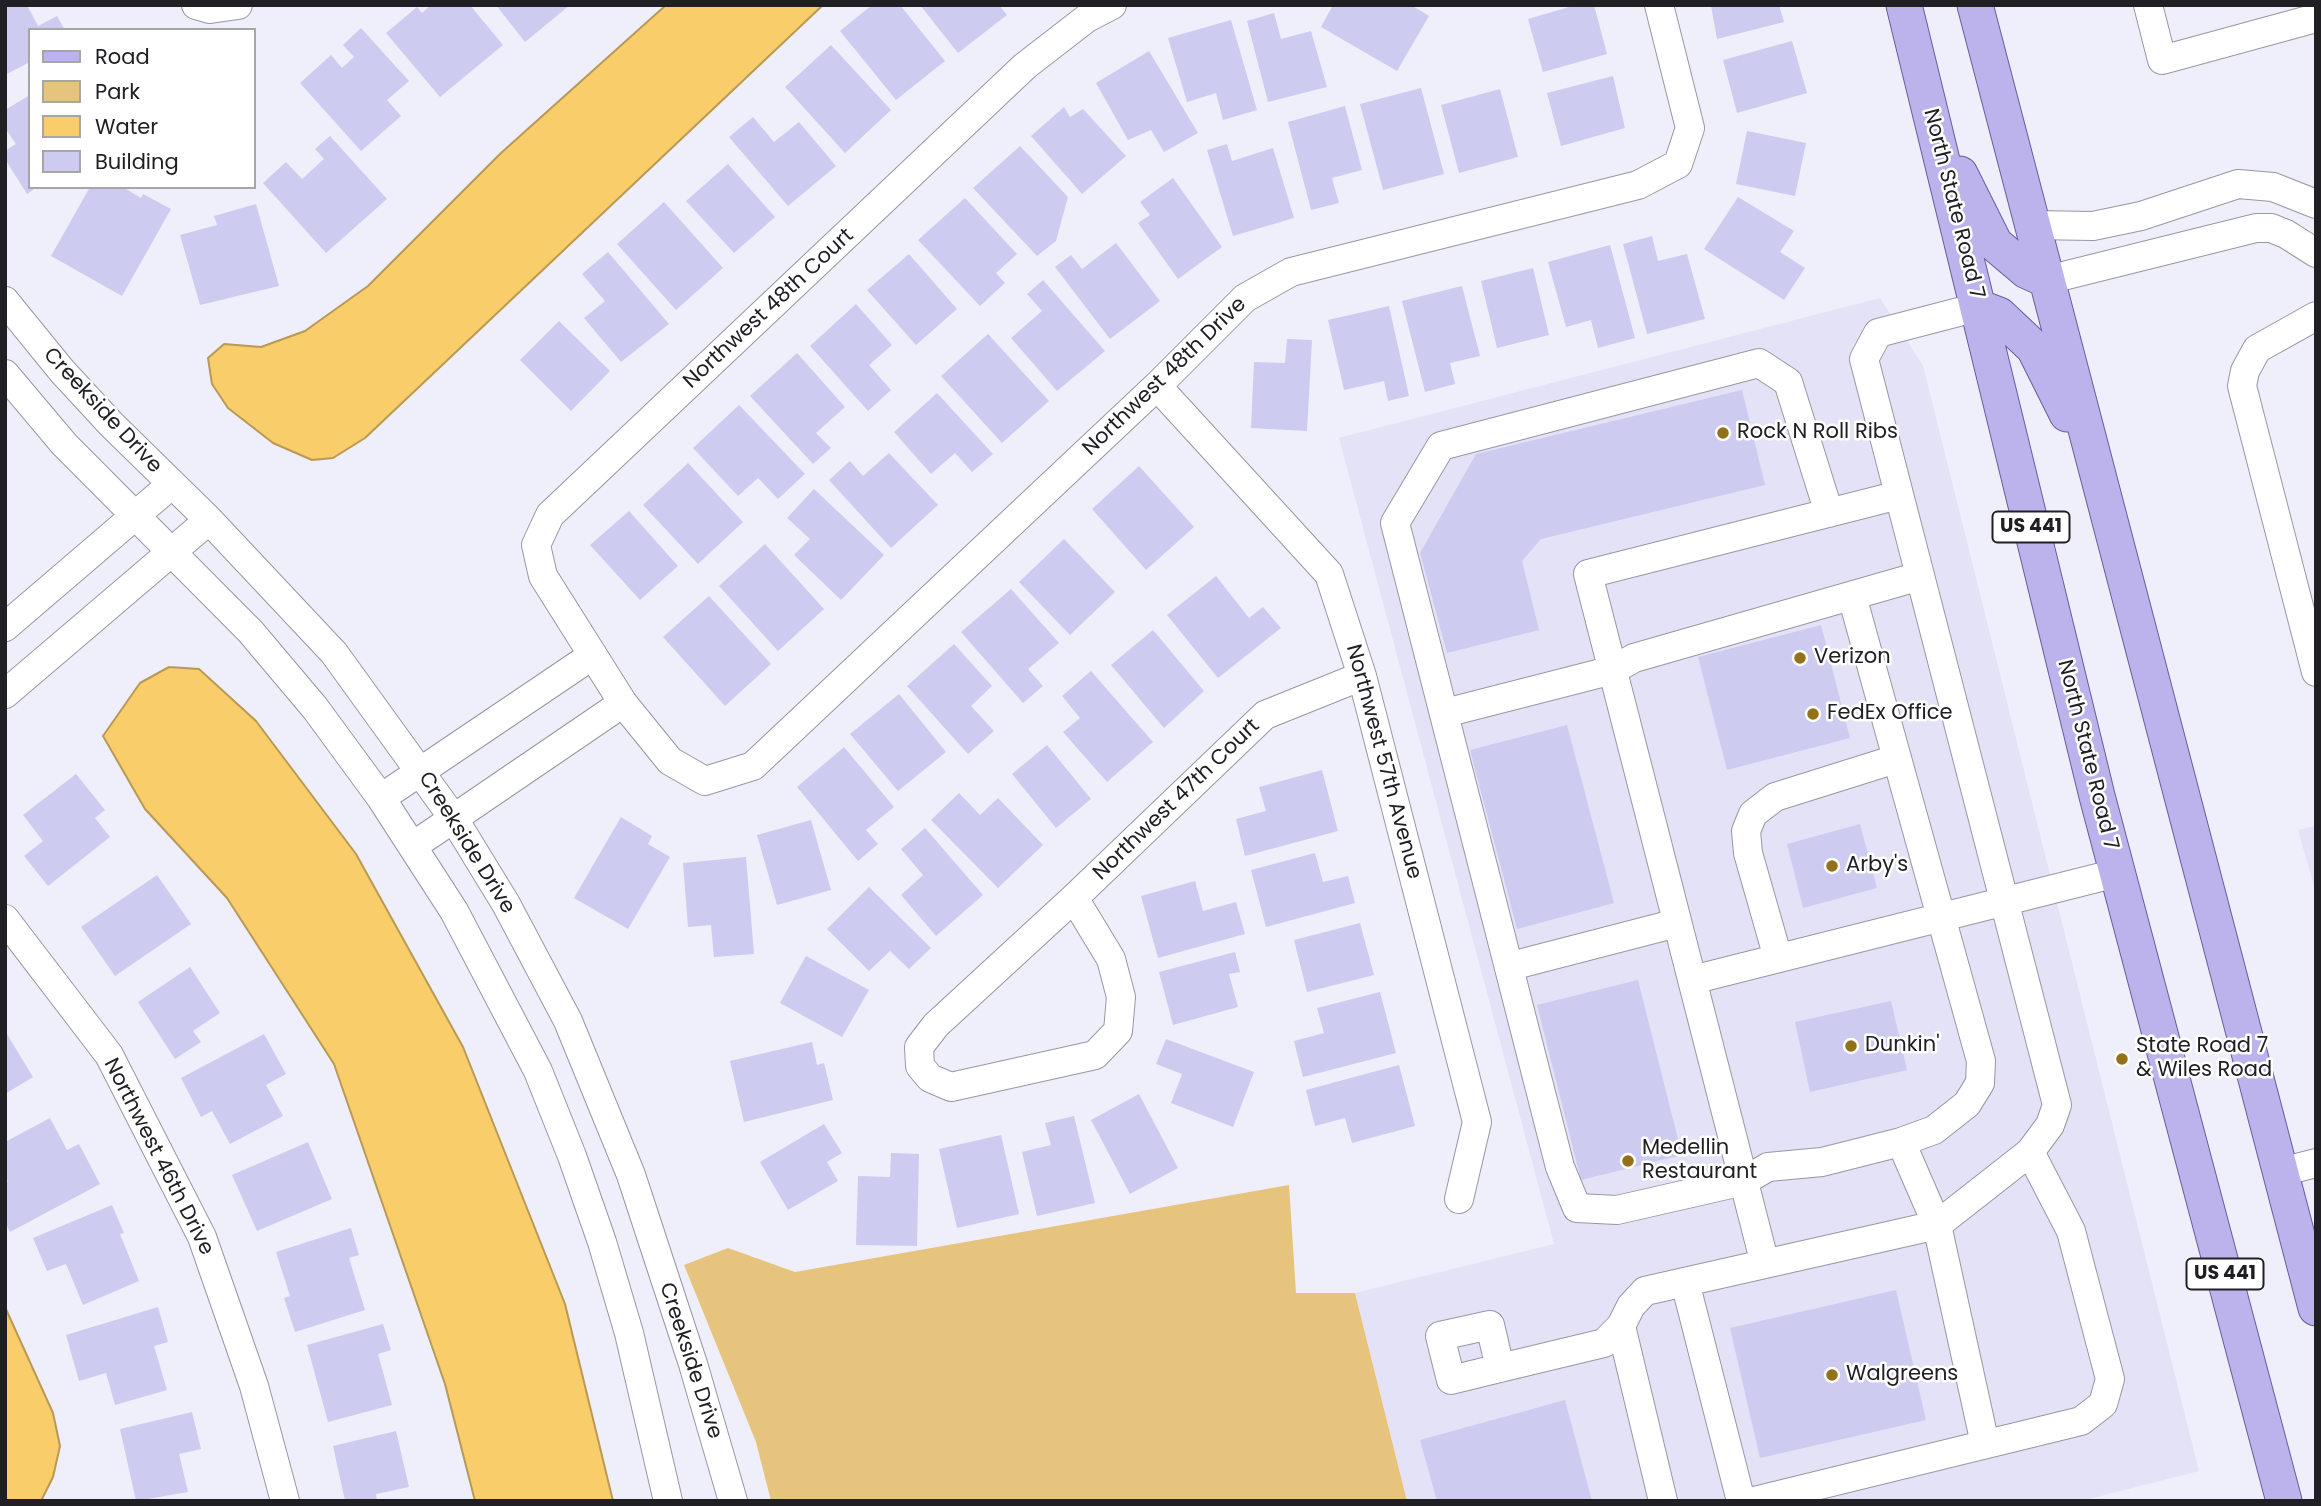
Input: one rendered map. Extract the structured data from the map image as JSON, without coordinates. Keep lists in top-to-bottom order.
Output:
{
  "streets": {
    "main road": ["North State Road 7", "US 441"],
    "street": [
      "Northwest 48th Court",
      "Northwest 48th Drive",
      "Creekside Drive",
      "Northwest 57th Avenue",
      "Northwest 47th Court",
      "Northwest 46th Drive"
    ]
  },
  "crossings": [
    ["Northwest 48th Court", "Northwest 48th Drive"],
    ["Northwest 48th Drive", "Northwest 57th Avenue"],
    ["Northwest 57th Avenue", "Northwest 47th Court"]
  ],
  "places": [
    "Rock N Roll Ribs",
    "Verizon",
    "FedEx Office",
    "Arby's",
    "Dunkin'",
    "State Road 7 & Wiles Road",
    "Medellin Restaurant",
    "Walgreens"
  ],
  "legend": [
    "Road",
    "Park",
    "Water",
    "Building"
  ]
}
